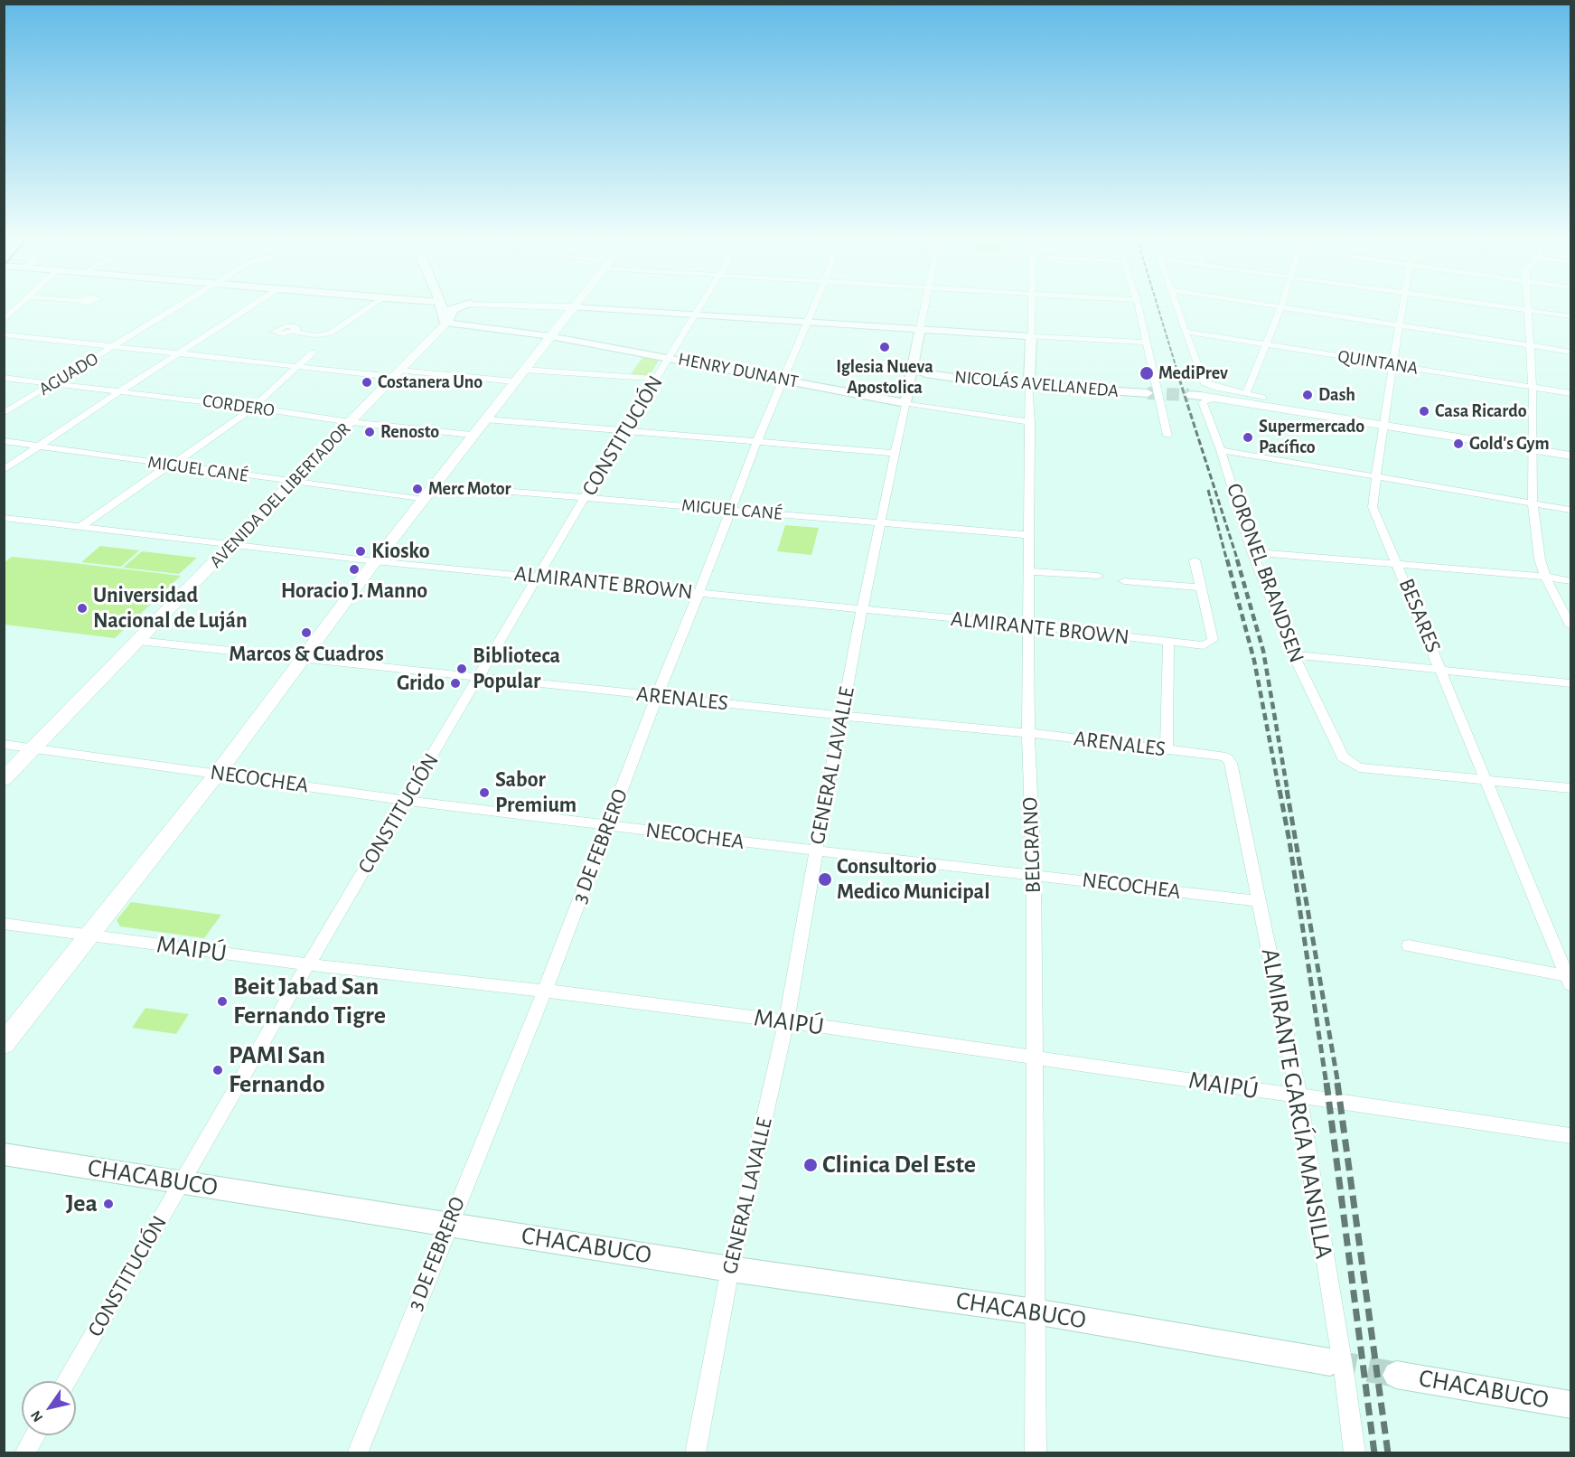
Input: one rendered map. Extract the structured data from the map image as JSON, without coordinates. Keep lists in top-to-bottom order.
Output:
{
  "streets": {
    "main road": ["AVENIDA DEL LIBERTADOR"],
    "street": [
      "QUINTANA",
      "HENRY DUNANT",
      "AGUADO",
      "NICOLÁS AVELLANEDA",
      "CORDERO",
      "CONSTITUCIÓN",
      "MIGUEL CANÉ",
      "CORONEL BRANDSEN",
      "ALMIRANTE BROWN",
      "BESARES",
      "ARENALES",
      "GENERAL LAVALLE",
      "NECOCHEA",
      "BELGRANO",
      "3 DE FEBRERO",
      "MAIPÚ",
      "ALMIRANTE GARCÍA MANSILLA",
      "CHACABUCO"
    ]
  },
  "crossings": [
    ["QUINTANA", "BESARES"],
    ["HENRY DUNANT", "CONSTITUCIÓN"],
    ["HENRY DUNANT", "AVENIDA DEL LIBERTADOR"],
    ["HENRY DUNANT", "GENERAL LAVALLE"],
    ["HENRY DUNANT", "BELGRANO"],
    ["HENRY DUNANT", "3 DE FEBRERO"],
    ["AGUADO", "CORDERO"],
    ["NICOLÁS AVELLANEDA", "GENERAL LAVALLE"],
    ["NICOLÁS AVELLANEDA", "BELGRANO"],
    ["CORDERO", "AVENIDA DEL LIBERTADOR"],
    ["CONSTITUCIÓN", "MIGUEL CANÉ"],
    ["CONSTITUCIÓN", "ALMIRANTE BROWN"],
    ["CONSTITUCIÓN", "ARENALES"],
    ["CONSTITUCIÓN", "NECOCHEA"],
    ["CONSTITUCIÓN", "MAIPÚ"],
    ["CONSTITUCIÓN", "CHACABUCO"],
    ["MIGUEL CANÉ", "AVENIDA DEL LIBERTADOR"],
    ["MIGUEL CANÉ", "GENERAL LAVALLE"],
    ["MIGUEL CANÉ", "BELGRANO"],
    ["MIGUEL CANÉ", "3 DE FEBRERO"],
    ["AVENIDA DEL LIBERTADOR", "ALMIRANTE BROWN"],
    ["AVENIDA DEL LIBERTADOR", "ARENALES"],
    ["AVENIDA DEL LIBERTADOR", "NECOCHEA"],
    ["CORONEL BRANDSEN", "BESARES"],
    ["ALMIRANTE BROWN", "GENERAL LAVALLE"],
    ["ALMIRANTE BROWN", "BELGRANO"],
    ["ALMIRANTE BROWN", "3 DE FEBRERO"],
    ["ARENALES", "GENERAL LAVALLE"],
    ["ARENALES", "BELGRANO"],
    ["ARENALES", "3 DE FEBRERO"],
    ["ARENALES", "ALMIRANTE GARCÍA MANSILLA"],
    ["GENERAL LAVALLE", "NECOCHEA"],
    ["GENERAL LAVALLE", "MAIPÚ"],
    ["GENERAL LAVALLE", "CHACABUCO"],
    ["NECOCHEA", "BELGRANO"],
    ["NECOCHEA", "3 DE FEBRERO"],
    ["NECOCHEA", "ALMIRANTE GARCÍA MANSILLA"],
    ["BELGRANO", "MAIPÚ"],
    ["BELGRANO", "CHACABUCO"],
    ["3 DE FEBRERO", "MAIPÚ"],
    ["3 DE FEBRERO", "CHACABUCO"],
    ["MAIPÚ", "ALMIRANTE GARCÍA MANSILLA"],
    ["ALMIRANTE GARCÍA MANSILLA", "CHACABUCO"]
  ],
  "places": [
    "Iglesia Nueva Apostolica",
    "MediPrev",
    "Costanera Uno",
    "Dash",
    "Casa Ricardo",
    "Renosto",
    "Supermercado Pacífico",
    "Gold's Gym",
    "Merc Motor",
    "Kiosko",
    "Horacio J. Manno",
    "Universidad Nacional de Luján",
    "Marcos & Cuadros",
    "Biblioteca Popular",
    "Grido",
    "Sabor Premium",
    "Consultorio Medico Municipal",
    "Beit Jabad San Fernando Tigre",
    "PAMI San Fernando",
    "Clinica Del Este",
    "Jea"
  ],
  "north": "bottom left"
}
